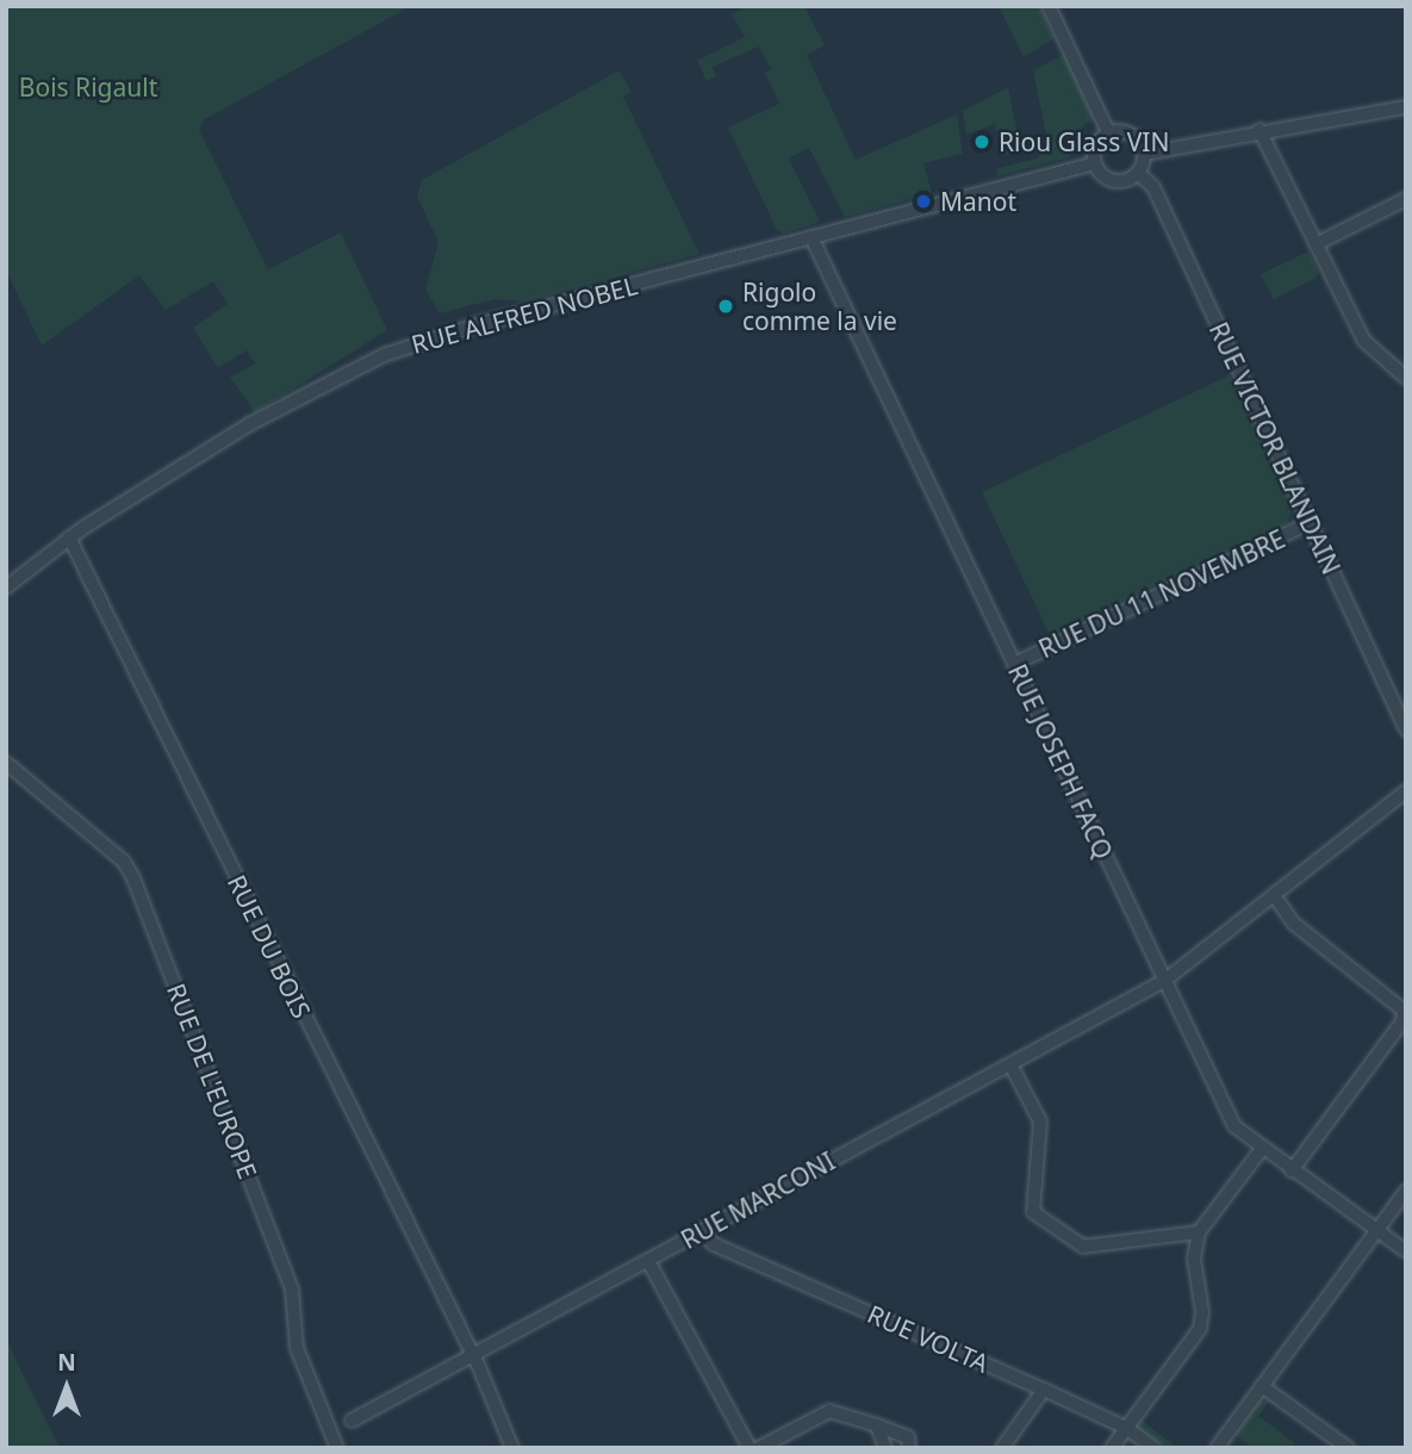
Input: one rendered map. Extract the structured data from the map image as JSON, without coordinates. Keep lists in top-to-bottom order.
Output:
{
  "streets": {
    "street": [
      "RUE ALFRED NOBEL",
      "RUE VICTOR BLANDAIN",
      "RUE DU 11 NOVEMBRE",
      "RUE JOSEPH FACQ",
      "RUE DU BOIS",
      "RUE DE L'EUROPE",
      "RUE MARCONI",
      "RUE VOLTA"
    ]
  },
  "crossings": [
    ["RUE ALFRED NOBEL", "RUE VICTOR BLANDAIN"],
    ["RUE ALFRED NOBEL", "RUE JOSEPH FACQ"],
    ["RUE ALFRED NOBEL", "RUE DU BOIS"],
    ["RUE VICTOR BLANDAIN", "RUE DU 11 NOVEMBRE"],
    ["RUE DU 11 NOVEMBRE", "RUE JOSEPH FACQ"],
    ["RUE JOSEPH FACQ", "RUE MARCONI"],
    ["RUE DU BOIS", "RUE MARCONI"],
    ["RUE MARCONI", "RUE VOLTA"]
  ],
  "parks": ["Bois Rigault"],
  "places": ["Riou Glass VIN", "Manot", "Rigolo comme la vie"],
  "north": "top"
}
